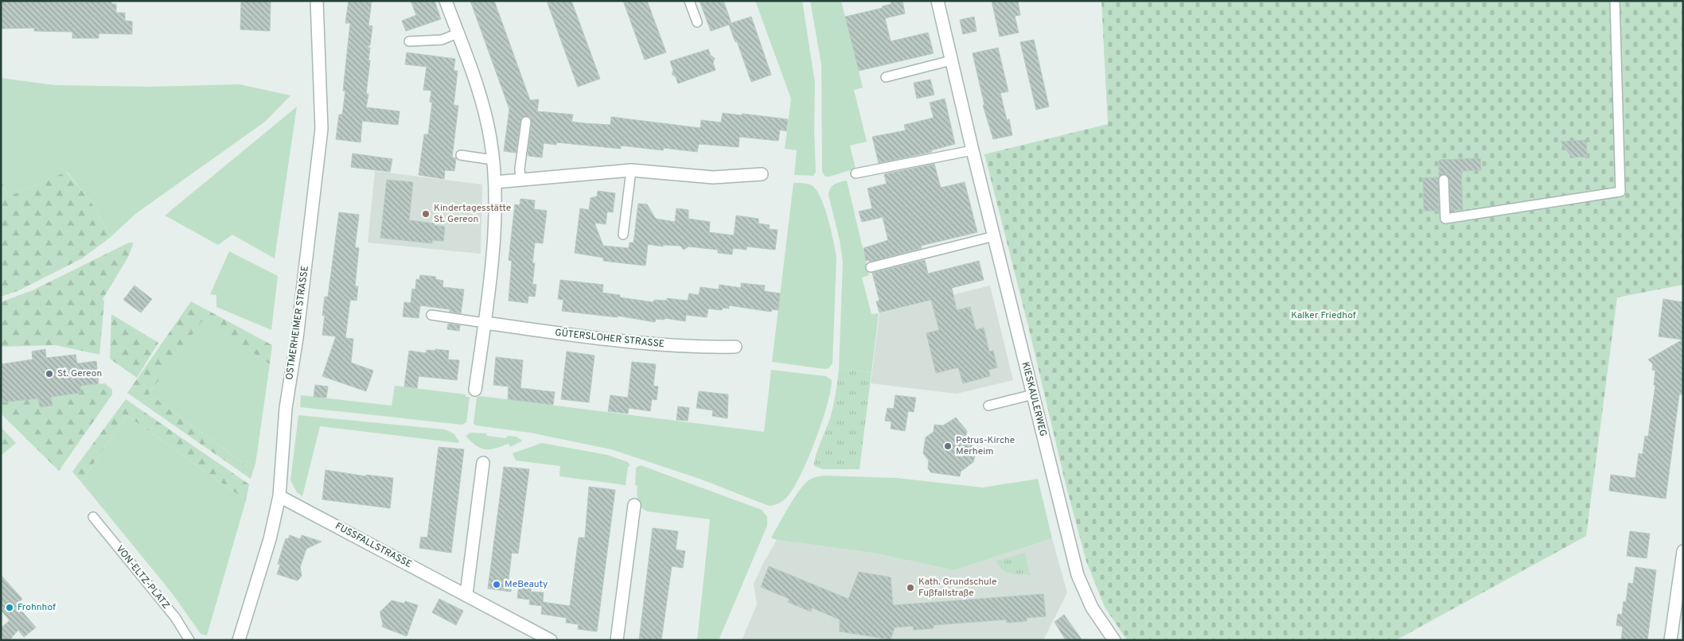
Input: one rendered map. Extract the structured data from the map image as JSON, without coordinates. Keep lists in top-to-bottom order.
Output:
{
  "streets": {
    "street": [
      "OSTMERHEIMER STRASSE",
      "GÜTERSLOHER STRASSE",
      "KIESKAULERWEG",
      "FUSSFALLSTRASSE"
    ],
    "lane": ["VON-ELTZ-PLATZ"]
  },
  "crossings": [
    ["OSTMERHEIMER STRASSE", "FUSSFALLSTRASSE"]
  ],
  "parks": ["Kalker Friedhof"],
  "places": [
    "Kindertagesstätte St. Gereon",
    "St. Gereon",
    "Petrus-Kirche Merheim",
    "MeBeauty",
    "Kath. Grundschule Fußfallstraße",
    "Frohnhof"
  ]
}
